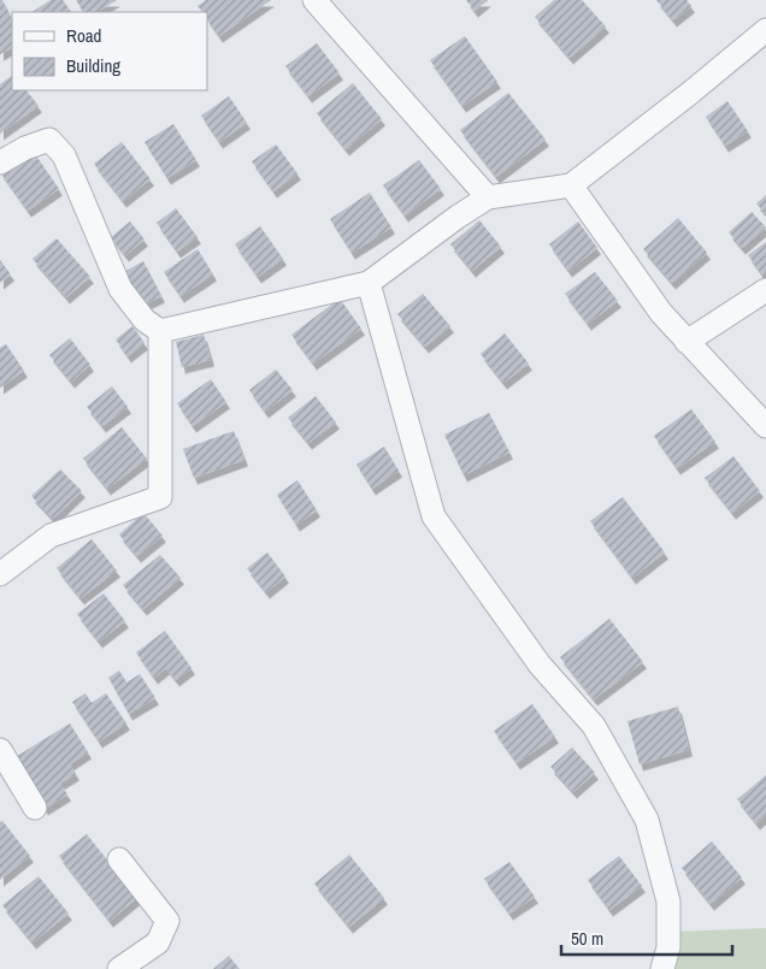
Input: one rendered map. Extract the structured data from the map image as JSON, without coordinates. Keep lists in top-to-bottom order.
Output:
{
  "legend": ["Road", "Building"],
  "scale_bar": "50 m"
}
